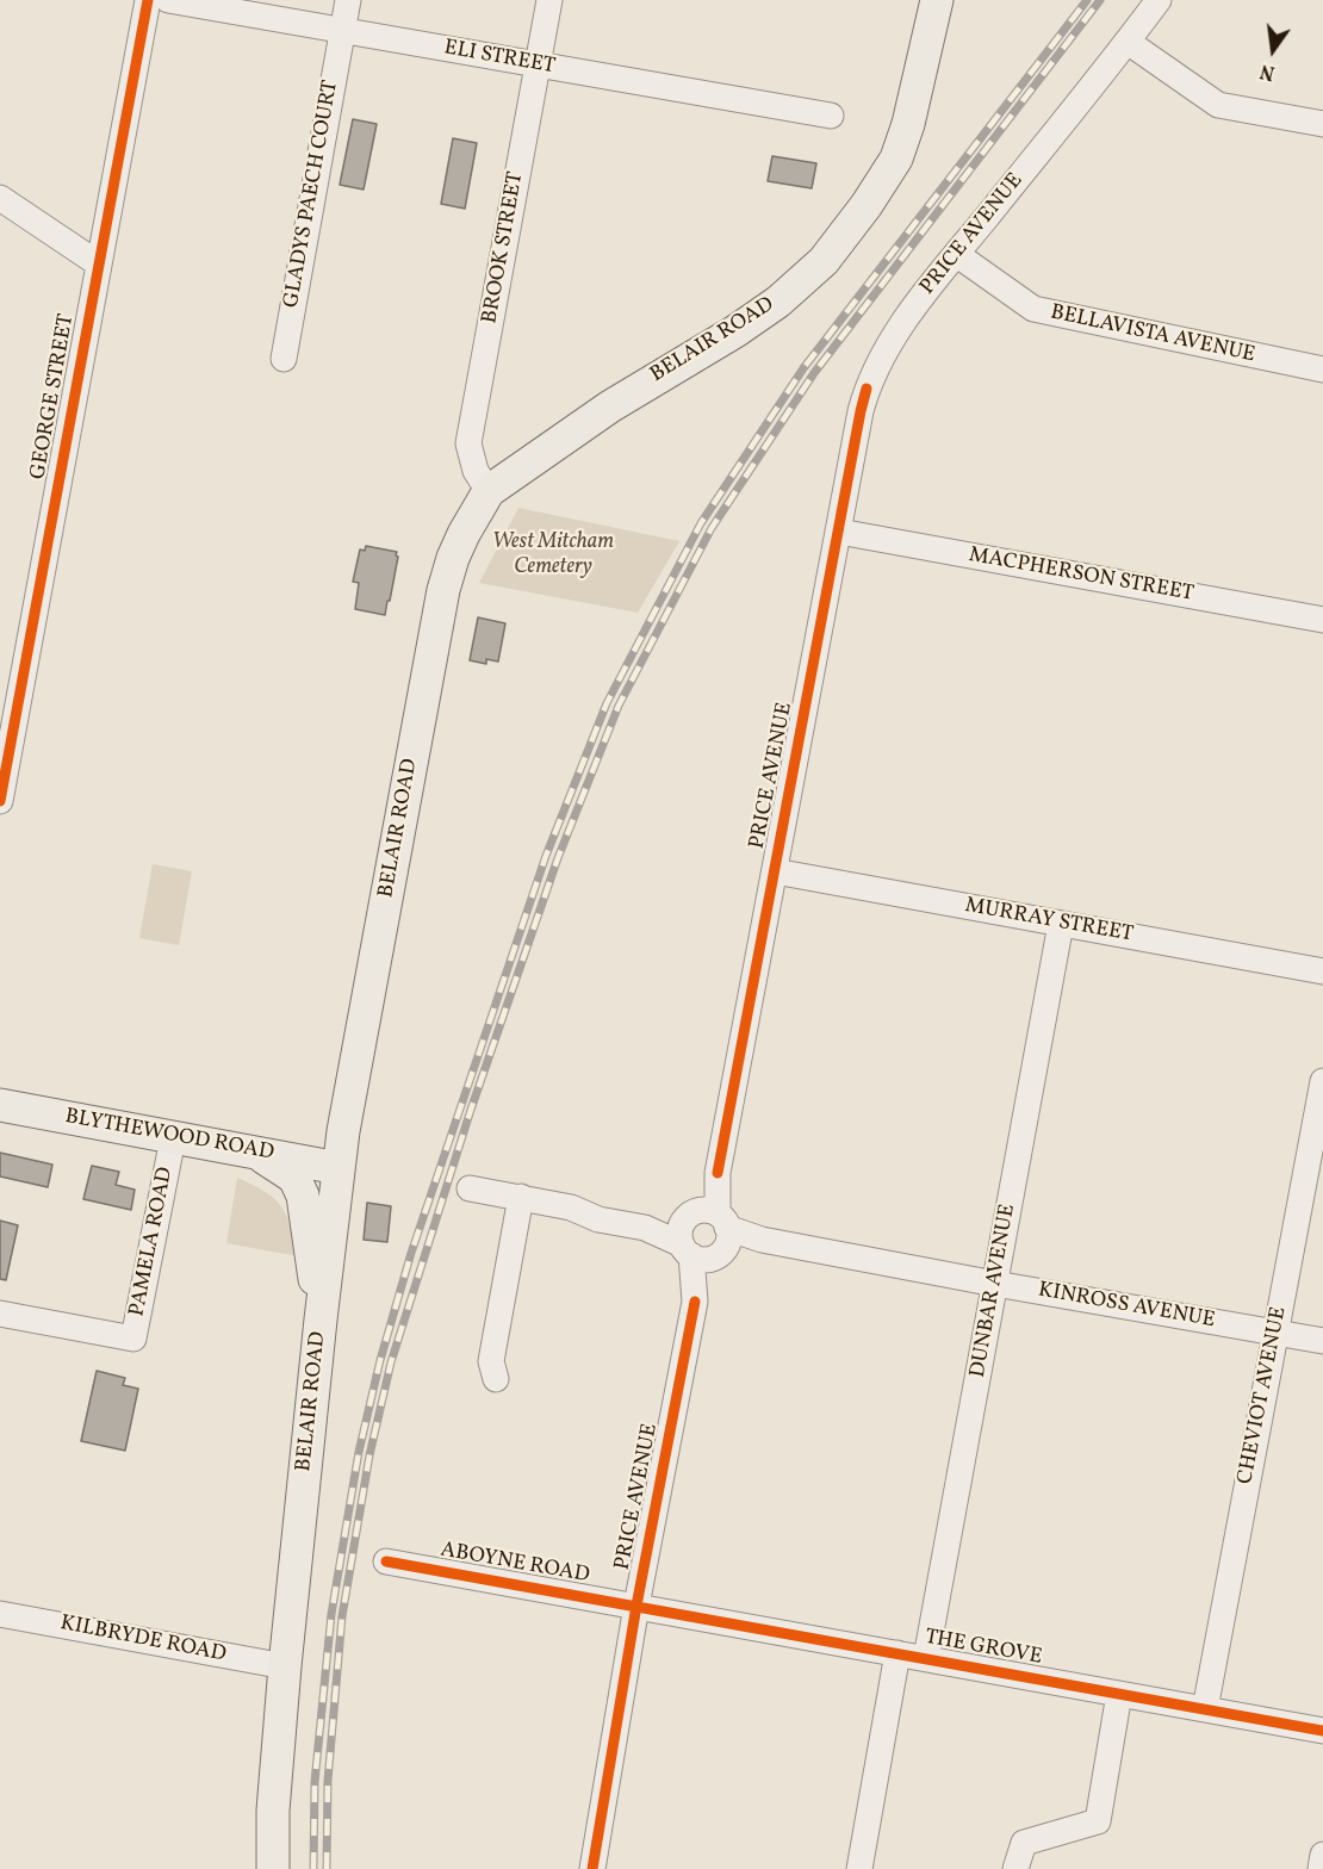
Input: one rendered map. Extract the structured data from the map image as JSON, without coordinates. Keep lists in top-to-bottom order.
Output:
{
  "streets": {
    "main road": ["BELAIR ROAD", "BLYTHEWOOD ROAD"],
    "street": [
      "ELI STREET",
      "GLADYS PAECH COURT",
      "PRICE AVENUE",
      "BROOK STREET",
      "BELLAVISTA AVENUE",
      "GEORGE STREET",
      "MACPHERSON STREET",
      "MURRAY STREET",
      "PAMELA ROAD",
      "DUNBAR AVENUE",
      "KINROSS AVENUE",
      "CHEVIOT AVENUE",
      "ABOYNE ROAD",
      "KILBRYDE ROAD",
      "THE GROVE"
    ]
  },
  "crossings": [
    ["ELI STREET", "GLADYS PAECH COURT"],
    ["ELI STREET", "BROOK STREET"],
    ["PRICE AVENUE", "BELLAVISTA AVENUE"],
    ["PRICE AVENUE", "MACPHERSON STREET"],
    ["PRICE AVENUE", "MURRAY STREET"],
    ["PRICE AVENUE", "KINROSS AVENUE"],
    ["PRICE AVENUE", "ABOYNE ROAD"],
    ["PRICE AVENUE", "THE GROVE"],
    ["BROOK STREET", "BELAIR ROAD"],
    ["BELAIR ROAD", "BLYTHEWOOD ROAD"],
    ["BELAIR ROAD", "KILBRYDE ROAD"],
    ["MURRAY STREET", "DUNBAR AVENUE"],
    ["BLYTHEWOOD ROAD", "PAMELA ROAD"],
    ["DUNBAR AVENUE", "KINROSS AVENUE"],
    ["DUNBAR AVENUE", "THE GROVE"],
    ["KINROSS AVENUE", "CHEVIOT AVENUE"],
    ["CHEVIOT AVENUE", "THE GROVE"],
    ["ABOYNE ROAD", "THE GROVE"]
  ],
  "parks": ["West Mitcham Cemetery"],
  "north": "bottom"
}
